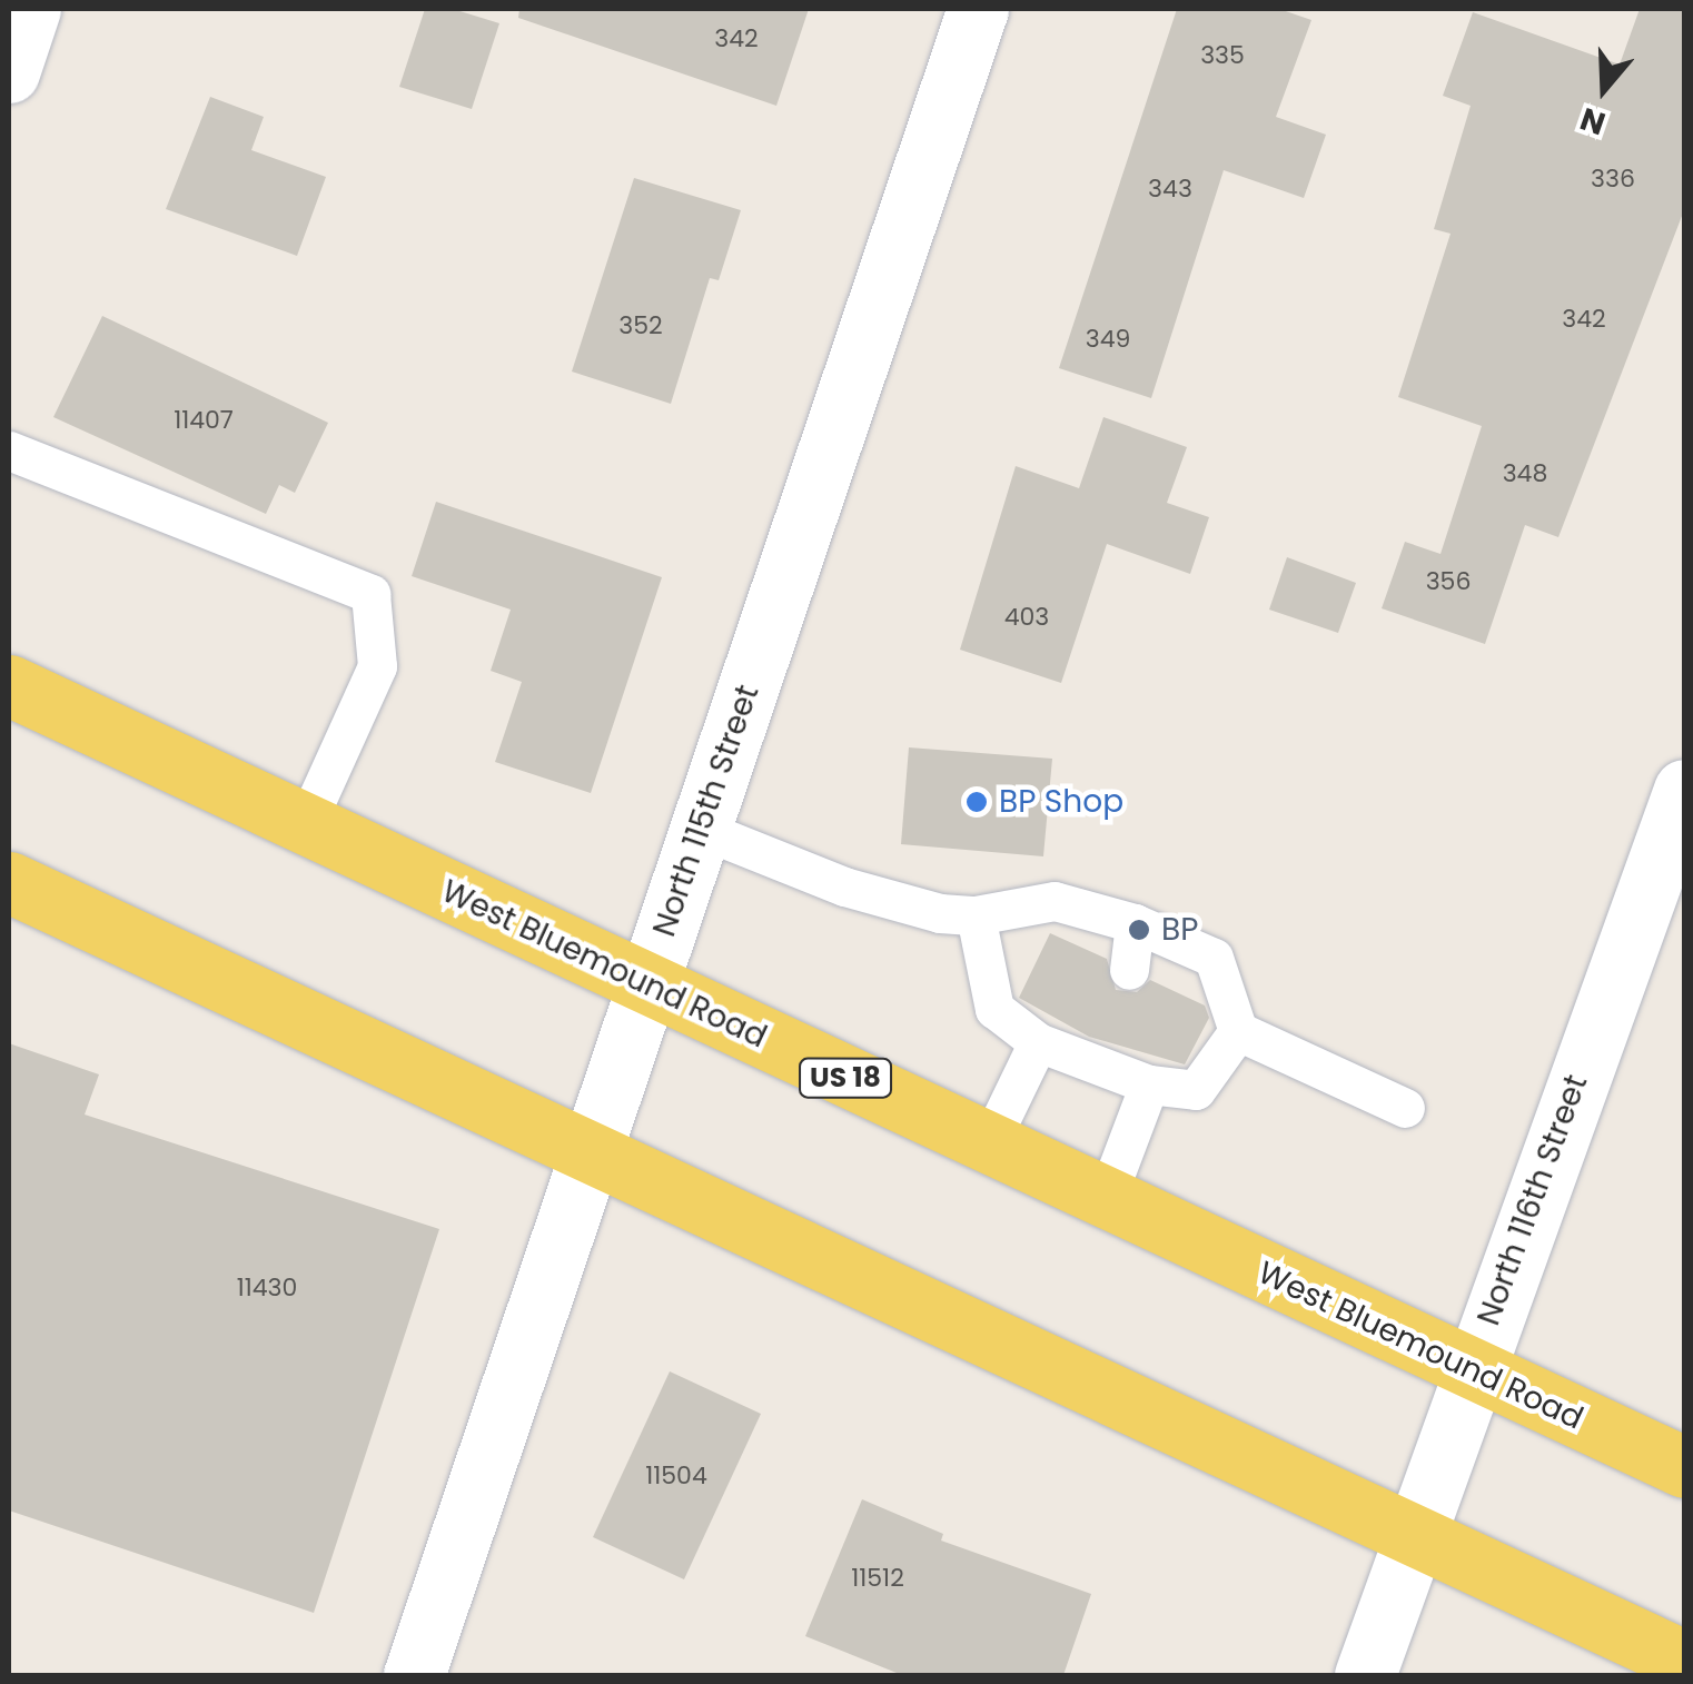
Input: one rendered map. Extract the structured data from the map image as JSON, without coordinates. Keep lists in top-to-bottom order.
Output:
{
  "streets": {
    "main road": ["West Bluemound Road", "US 18"],
    "street": ["North 115th Street", "North 116th Street"]
  },
  "crossings": [
    ["North 115th Street", "West Bluemound Road"],
    ["West Bluemound Road", "North 116th Street"]
  ],
  "places": ["BP Shop", "BP"],
  "house_numbers": [
    "342",
    "335",
    "336",
    "343",
    "342",
    "352",
    "349",
    "11407",
    "348",
    "356",
    "403",
    "11430",
    "11504",
    "11512"
  ],
  "north": "bottom"
}
